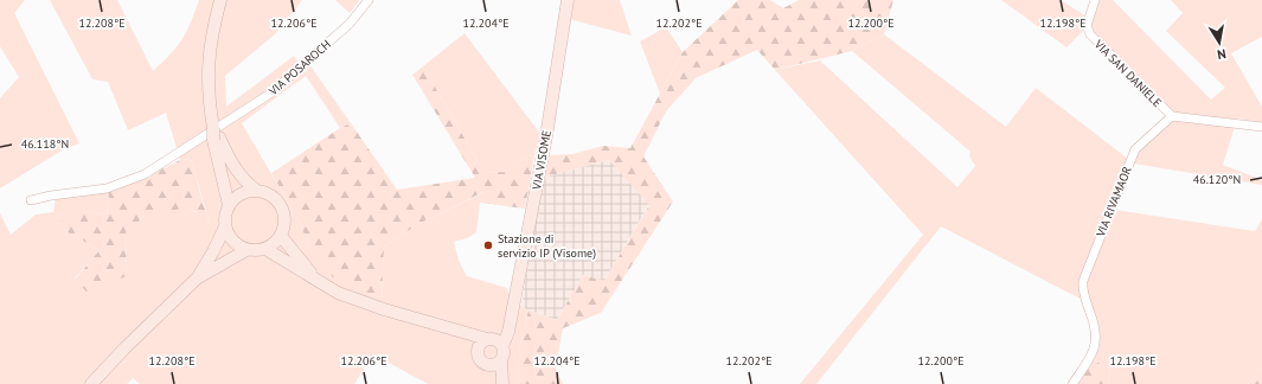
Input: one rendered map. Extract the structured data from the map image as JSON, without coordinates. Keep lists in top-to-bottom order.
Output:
{
  "streets": {
    "street": [
      "VIA POSAROCH",
      "VIA SAN DANIELE",
      "VIA VISOME",
      "VIA RIVAMAOR"
    ]
  },
  "crossings": [
    ["VIA SAN DANIELE", "VIA RIVAMAOR"]
  ],
  "places": ["Stazione di servizio IP (Visome)"],
  "north": "bottom",
  "coordinates": [
    "12.208°E",
    "12.206°E",
    "12.204°E",
    "12.202°E",
    "12.200°E",
    "12.198°E",
    "46.118°N",
    "46.120°N"
  ]
}
